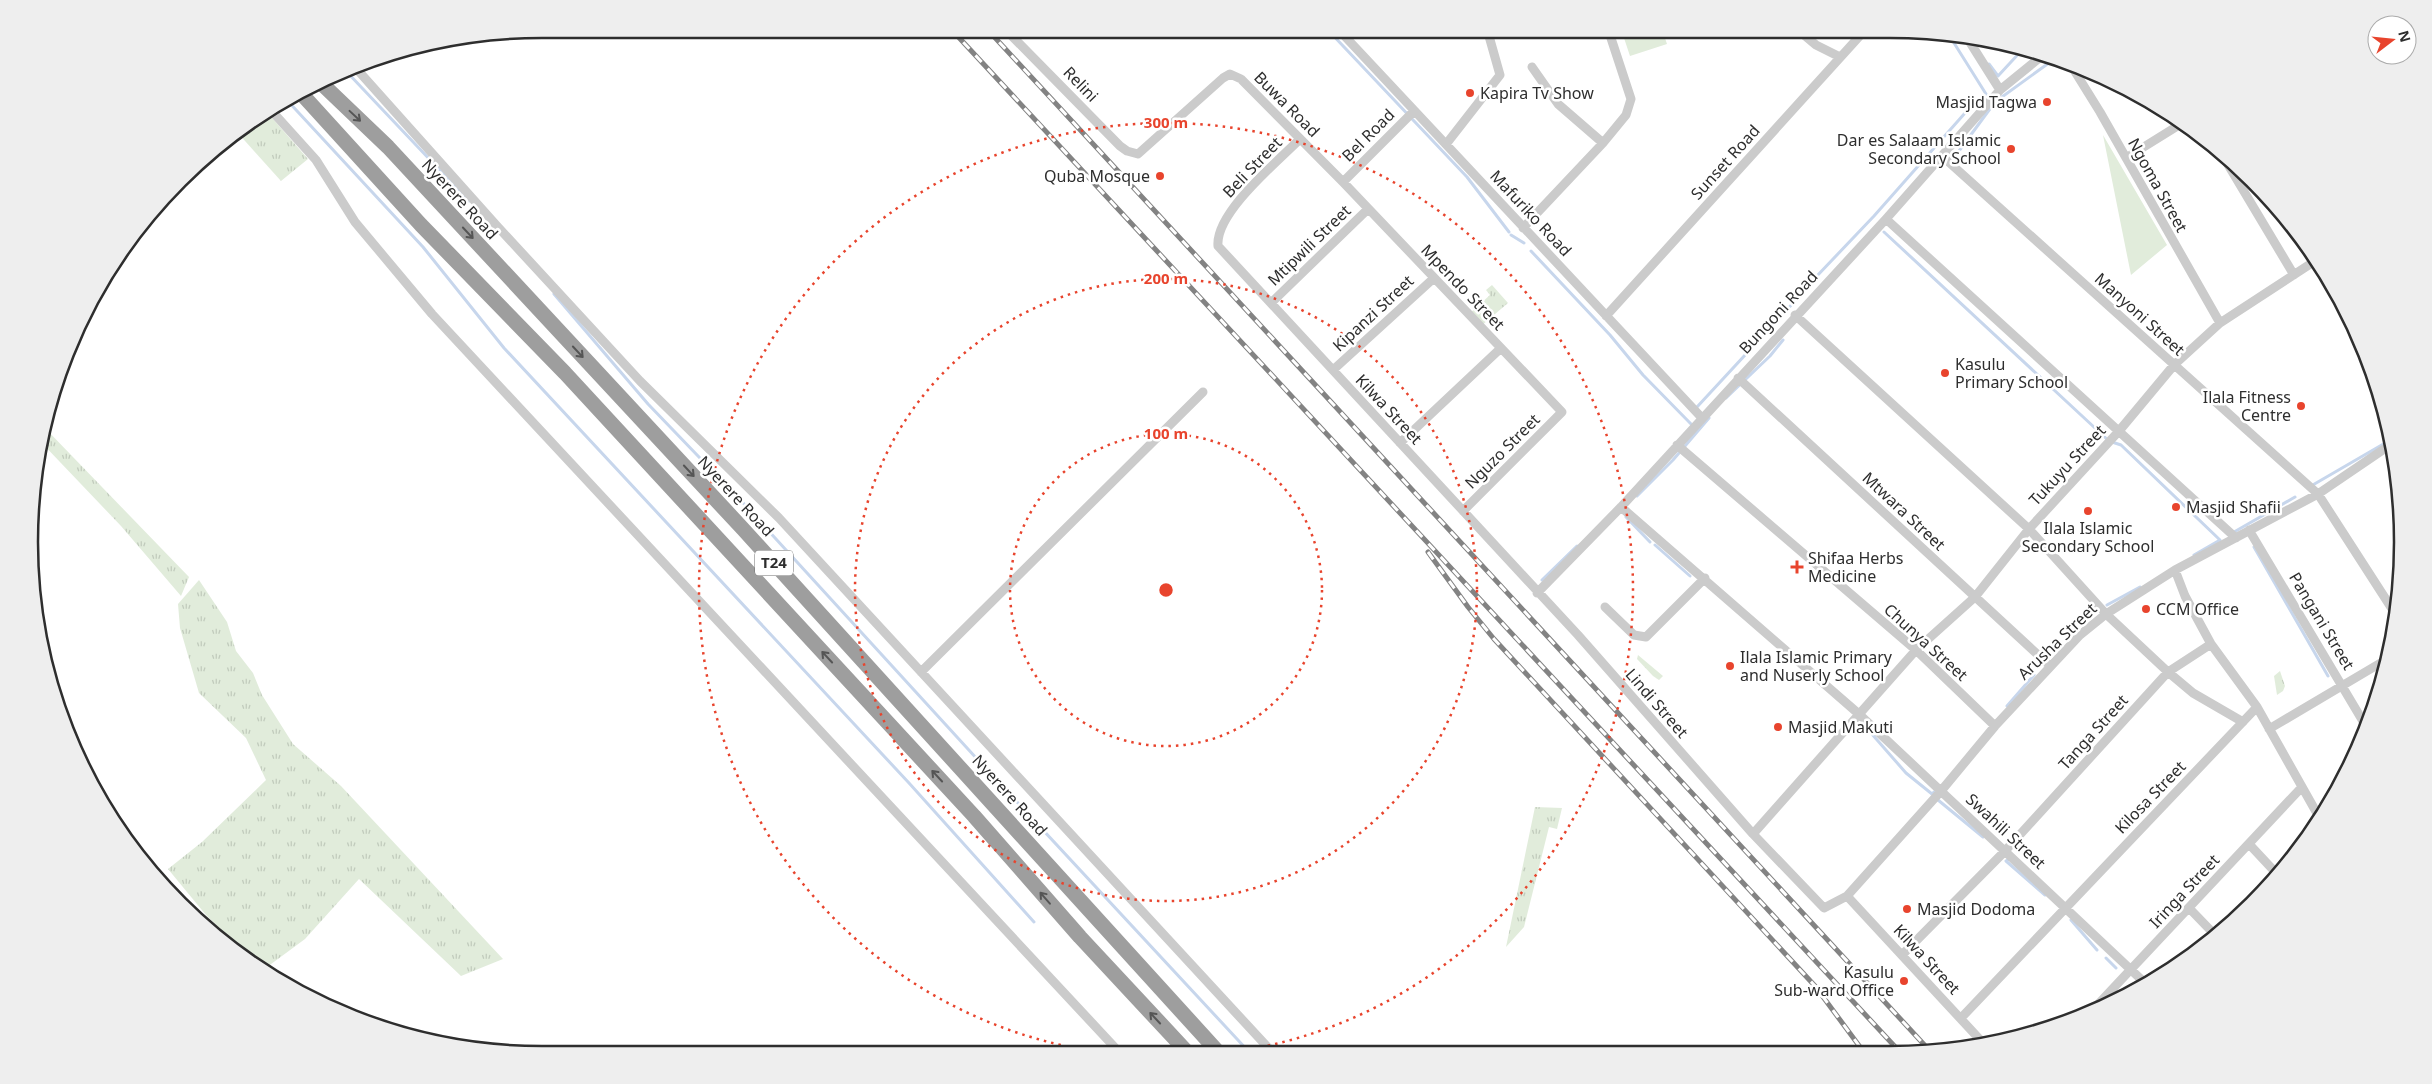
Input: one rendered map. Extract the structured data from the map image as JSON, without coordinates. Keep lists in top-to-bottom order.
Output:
{
  "streets": {
    "highway": ["Nyerere Road", "T24"],
    "street": [
      "Relini",
      "Buwa Road",
      "Bel Road",
      "Sunset Road",
      "Beli Street",
      "Ngoma Street",
      "Mafuriko Road",
      "Mtipwili Street",
      "Mpendo Street",
      "Bungoni Road",
      "Kipanzi Street",
      "Manyoni Street",
      "Kilwa Street",
      "Nguzo Street",
      "Tukuyu Street",
      "Mtwara Street",
      "Pangani Street",
      "Arusha Street",
      "Chunya Street",
      "Lindi Street",
      "Tanga Street",
      "Kilosa Street",
      "Swahili Street",
      "Iringa Street"
    ]
  },
  "crossings": [
    ["Relini", "Buwa Road"],
    ["Buwa Road", "Bel Road"],
    ["Buwa Road", "Beli Street"],
    ["Buwa Road", "Mpendo Street"],
    ["Bel Road", "Mafuriko Road"],
    ["Bel Road", "Mpendo Street"],
    ["Sunset Road", "Mafuriko Road"],
    ["Beli Street", "Kilwa Street"],
    ["Ngoma Street", "Tukuyu Street"],
    ["Mafuriko Road", "Bungoni Road"],
    ["Mtipwili Street", "Mpendo Street"],
    ["Mtipwili Street", "Kilwa Street"],
    ["Mpendo Street", "Kipanzi Street"],
    ["Mpendo Street", "Nguzo Street"],
    ["Bungoni Road", "Manyoni Street"],
    ["Bungoni Road", "Kilwa Street"],
    ["Bungoni Road", "Mtwara Street"],
    ["Bungoni Road", "Chunya Street"],
    ["Bungoni Road", "Lindi Street"],
    ["Kipanzi Street", "Kilwa Street"],
    ["Manyoni Street", "Tukuyu Street"],
    ["Manyoni Street", "Arusha Street"],
    ["Kilwa Street", "Nguzo Street"],
    ["Kilwa Street", "Arusha Street"],
    ["Kilwa Street", "Lindi Street"],
    ["Kilwa Street", "Tanga Street"],
    ["Kilwa Street", "Kilosa Street"],
    ["Tukuyu Street", "Mtwara Street"],
    ["Tukuyu Street", "Chunya Street"],
    ["Tukuyu Street", "Lindi Street"],
    ["Tukuyu Street", "Swahili Street"],
    ["Mtwara Street", "Arusha Street"],
    ["Pangani Street", "Arusha Street"],
    ["Arusha Street", "Chunya Street"],
    ["Arusha Street", "Lindi Street"],
    ["Arusha Street", "Swahili Street"],
    ["Tanga Street", "Swahili Street"],
    ["Kilosa Street", "Swahili Street"],
    ["Swahili Street", "Iringa Street"]
  ],
  "places": {
    "other": [
      "Kapira Tv Show",
      "Masjid Tagwa",
      "Dar es Salaam Islamic Secondary School",
      "Quba Mosque",
      "Kasulu Primary School",
      "Ilala Fitness Centre",
      "Masjid Shafii",
      "Ilala Islamic Secondary School",
      "CCM Office",
      "Ilala Islamic Primary and Nuserly School",
      "Masjid Makuti",
      "Masjid Dodoma",
      "Kasulu Sub-ward Office"
    ],
    "health": ["Shifaa Herbs Medicine"]
  },
  "north": "right",
  "rings": ["300 m", "200 m", "100 m"]
}
